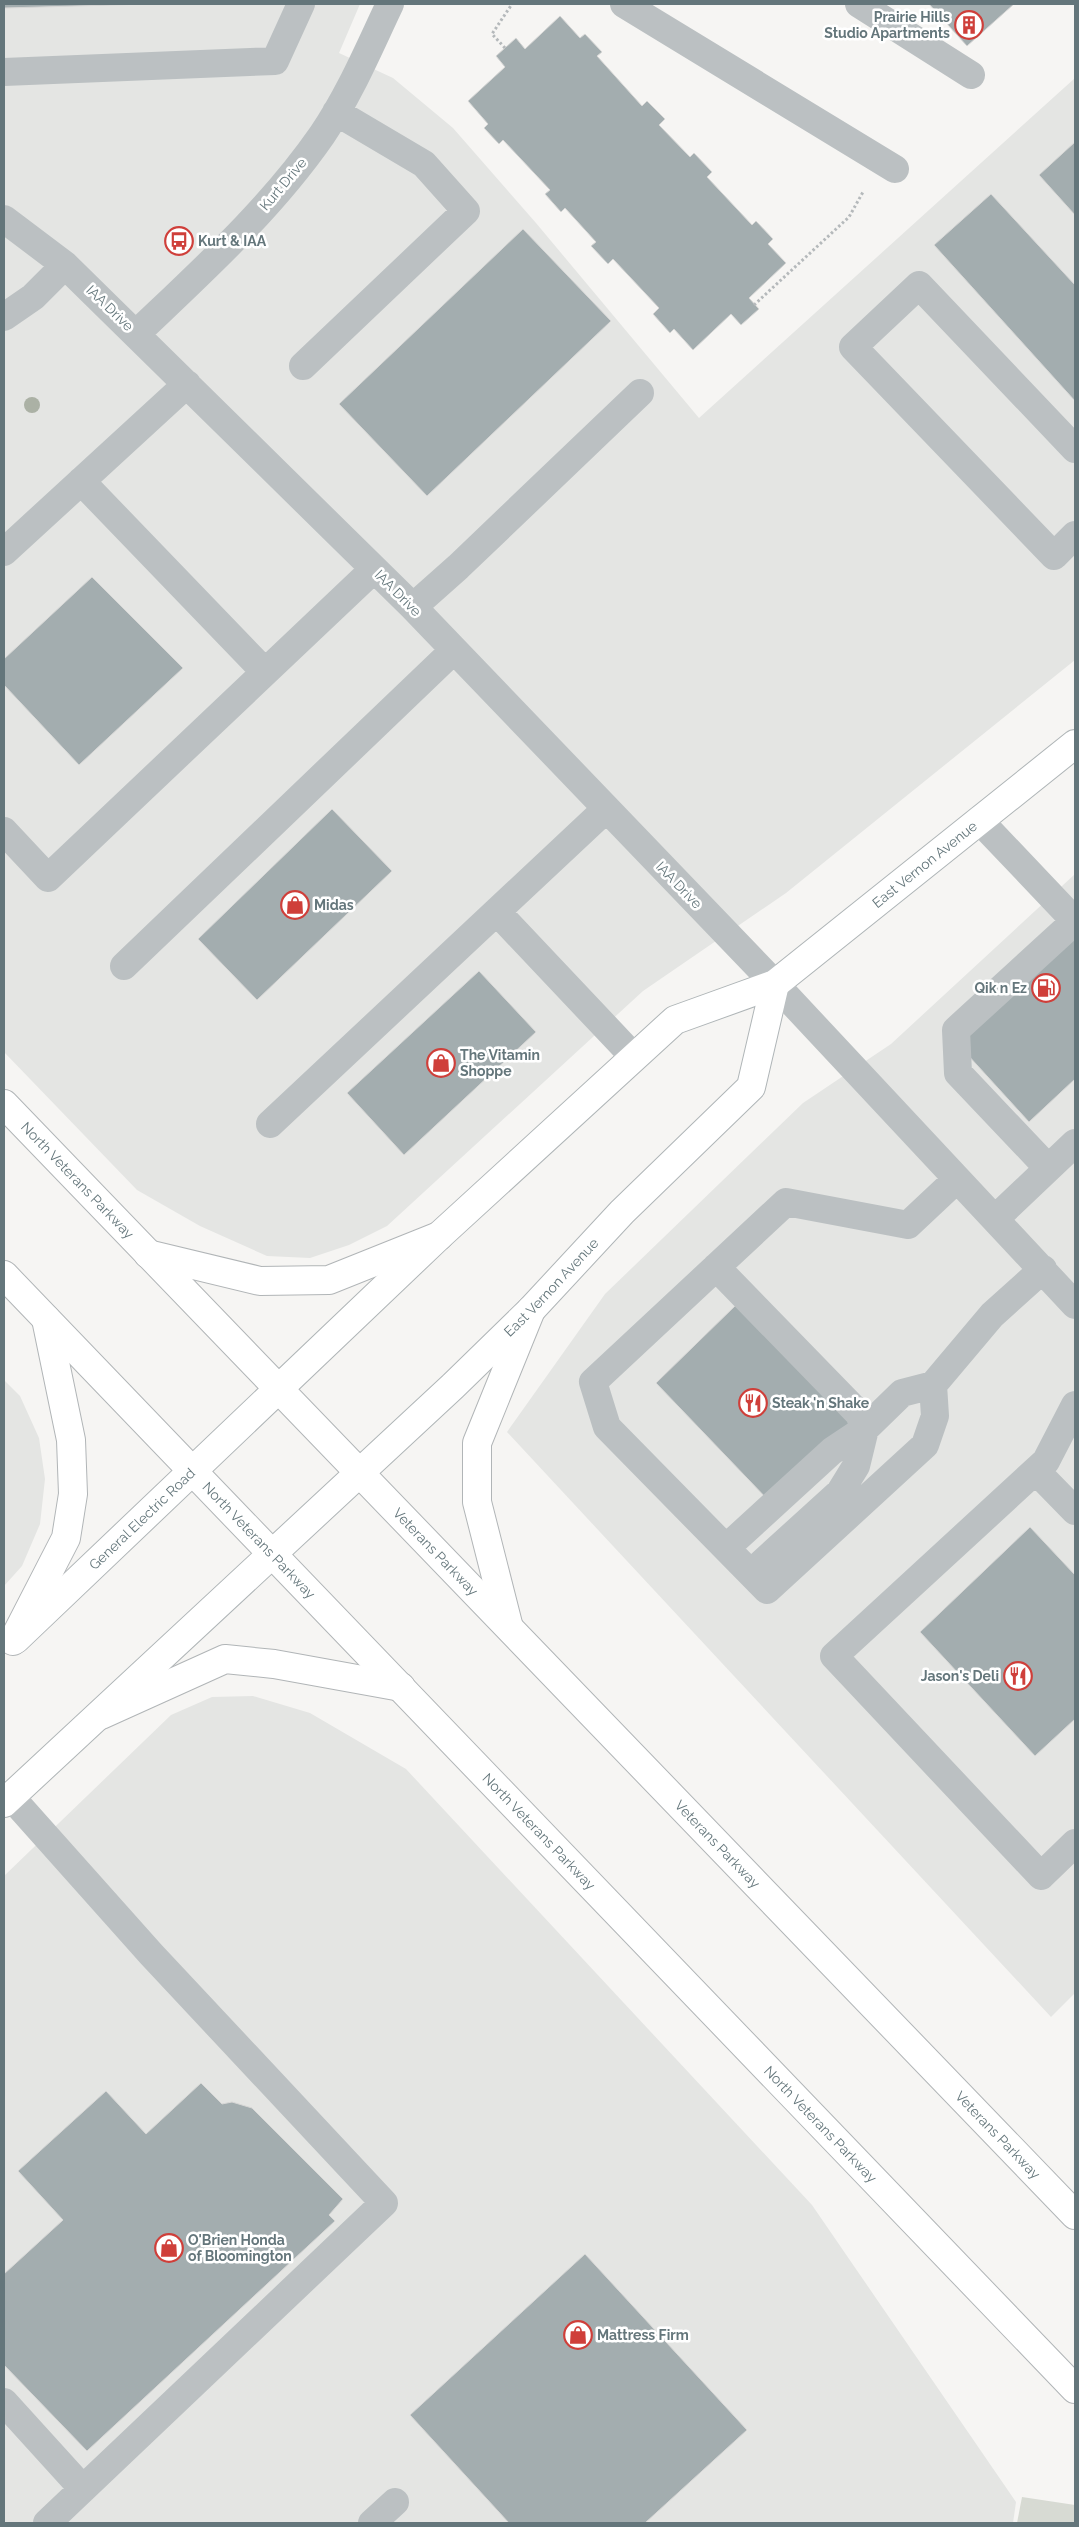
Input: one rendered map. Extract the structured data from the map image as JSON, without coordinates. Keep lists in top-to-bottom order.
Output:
{
  "streets": {
    "main road": [
      "East Vernon Avenue",
      "North Veterans Parkway",
      "General Electric Road",
      "Veterans Parkway"
    ],
    "street": ["Kurt Drive", "IAA Drive"]
  },
  "crossings": [
    ["Kurt Drive", "IAA Drive"],
    ["IAA Drive", "East Vernon Avenue"],
    ["East Vernon Avenue", "North Veterans Parkway"],
    ["East Vernon Avenue", "General Electric Road"],
    ["East Vernon Avenue", "Veterans Parkway"],
    ["North Veterans Parkway", "General Electric Road"],
    ["North Veterans Parkway", "Veterans Parkway"]
  ],
  "places": {
    "building": ["Prairie Hills Studio Apartments"],
    "bus stop": ["Kurt & IAA"],
    "shop": [
      "Midas",
      "The Vitamin Shoppe",
      "O'Brien Honda of Bloomington",
      "Mattress Firm"
    ],
    "fuel station": ["Qik n Ez"],
    "restaurant": ["Steak 'n Shake", "Jason's Deli"]
  }
}
